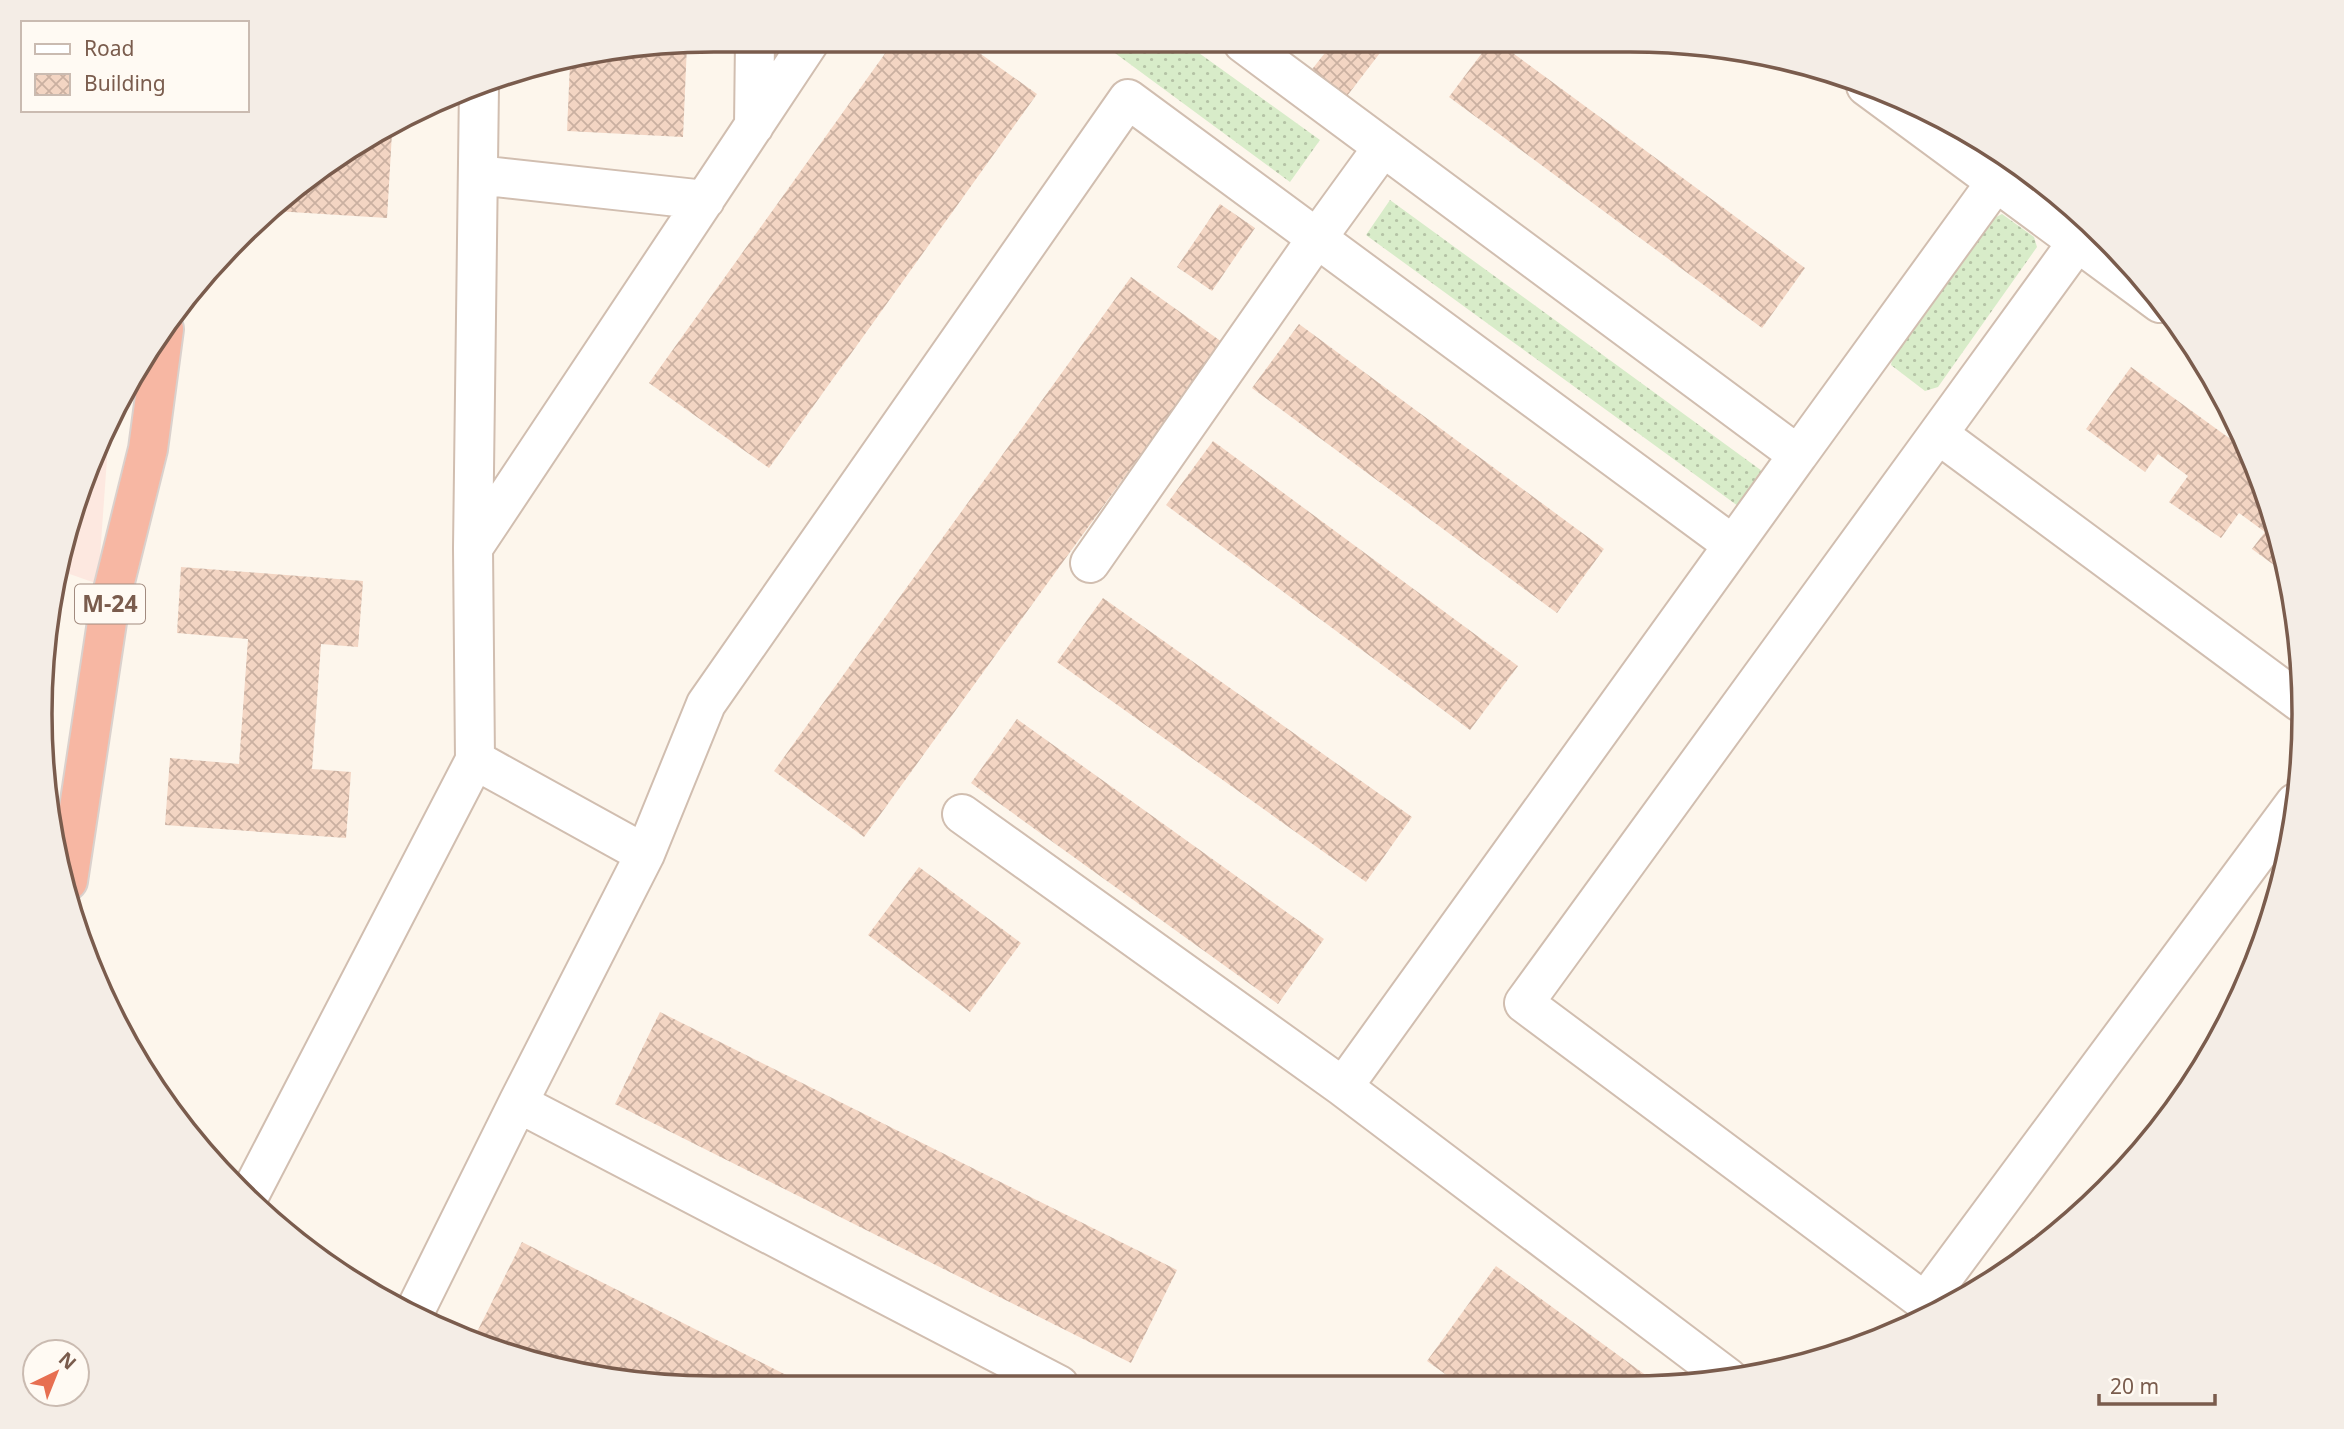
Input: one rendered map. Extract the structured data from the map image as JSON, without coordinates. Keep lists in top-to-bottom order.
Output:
{
  "streets": {
    "highway": ["М-24"]
  },
  "legend": ["Road", "Building"],
  "scale_bar": "20 m",
  "north": "top right"
}
